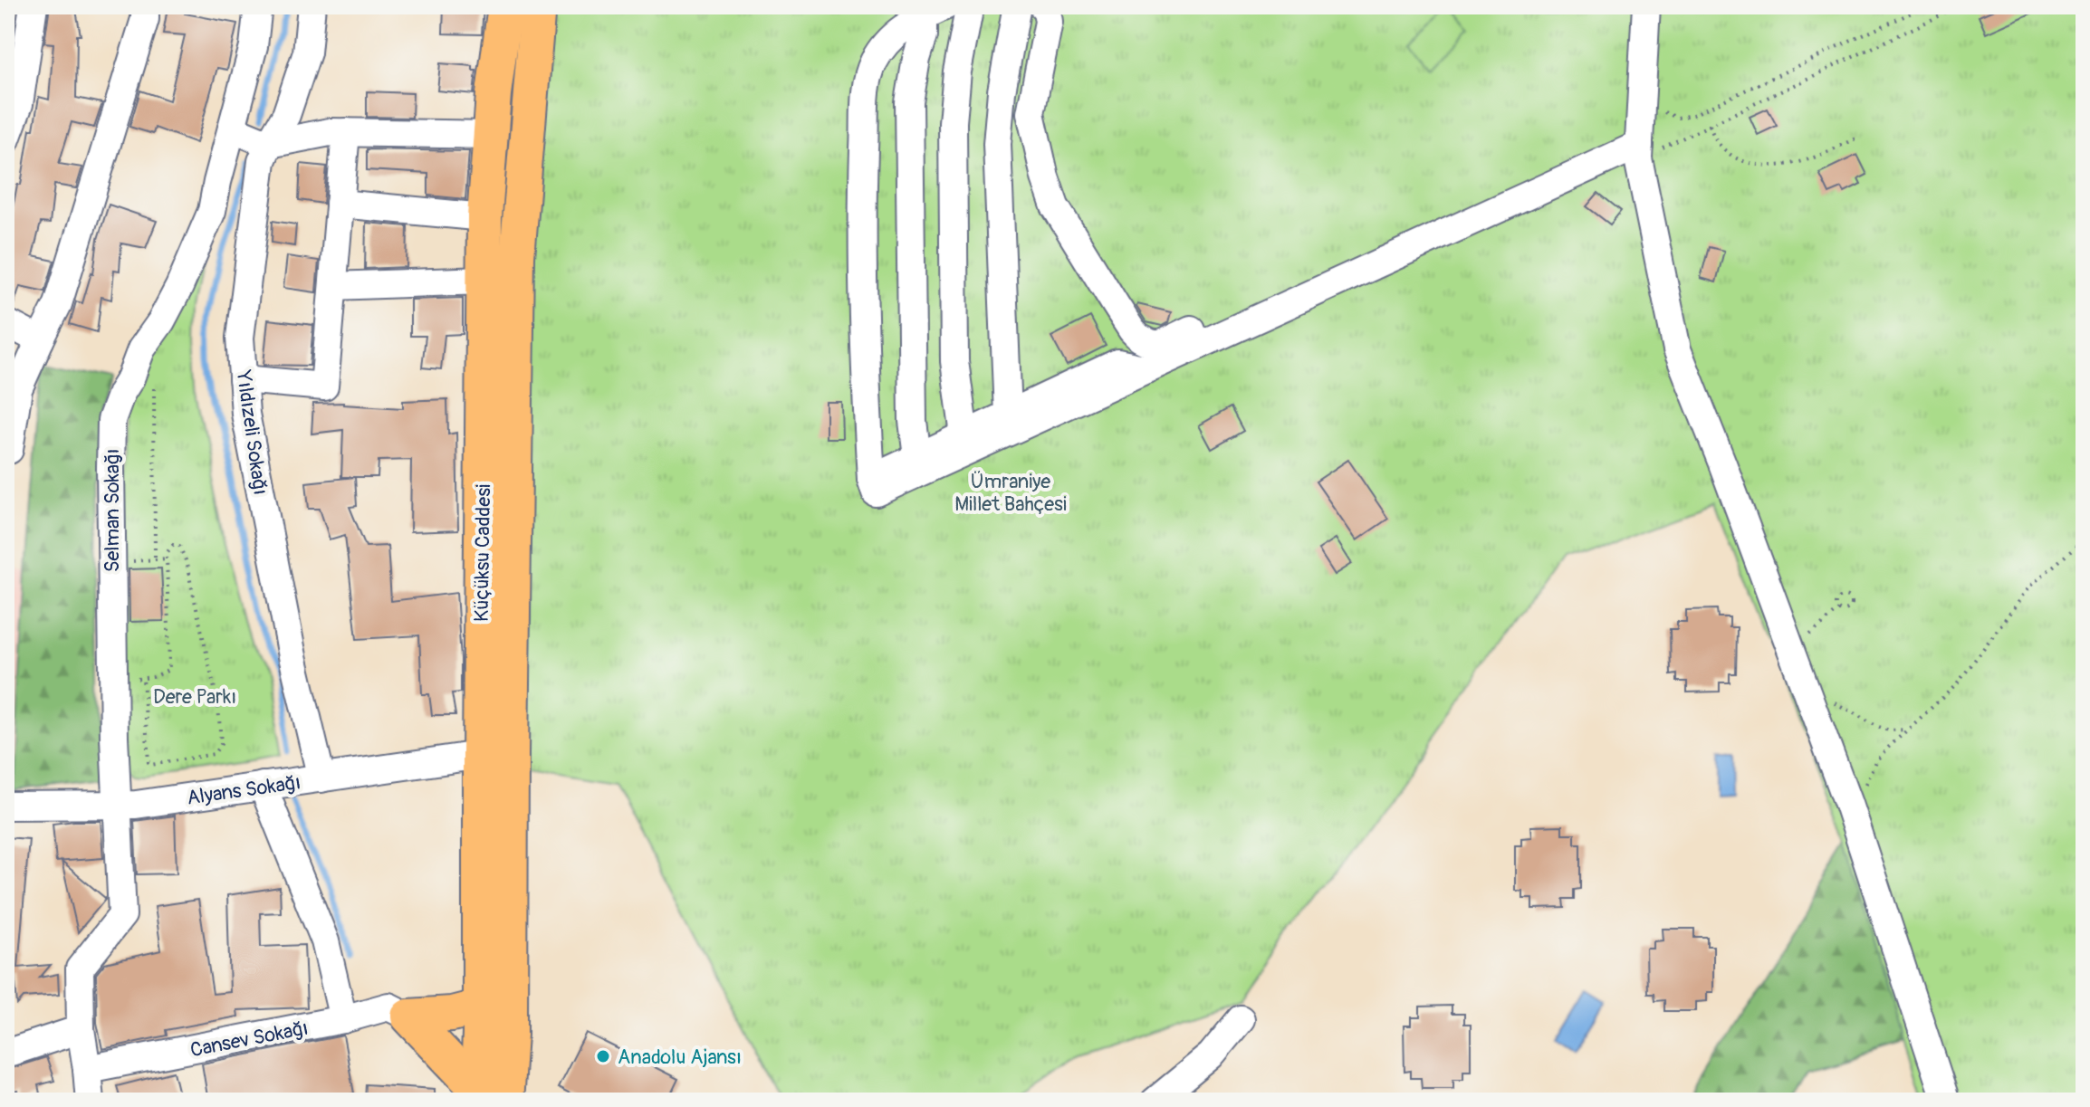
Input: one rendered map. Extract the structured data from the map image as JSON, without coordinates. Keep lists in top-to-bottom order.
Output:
{
  "streets": {
    "main road": ["Küçüksu Caddesi"],
    "street": [
      "Yıldızeli Sokağı",
      "Selman Sokağı",
      "Alyans Sokağı",
      "Cansev Sokağı"
    ]
  },
  "crossings": [
    ["Yıldızeli Sokağı", "Alyans Sokağı"],
    ["Selman Sokağı", "Alyans Sokağı"],
    ["Selman Sokağı", "Cansev Sokağı"],
    ["Küçüksu Caddesi", "Alyans Sokağı"]
  ],
  "parks": ["Ümraniye Millet Bahçesi", "Dere Parkı"],
  "places": ["Anadolu Ajansı"]
}
